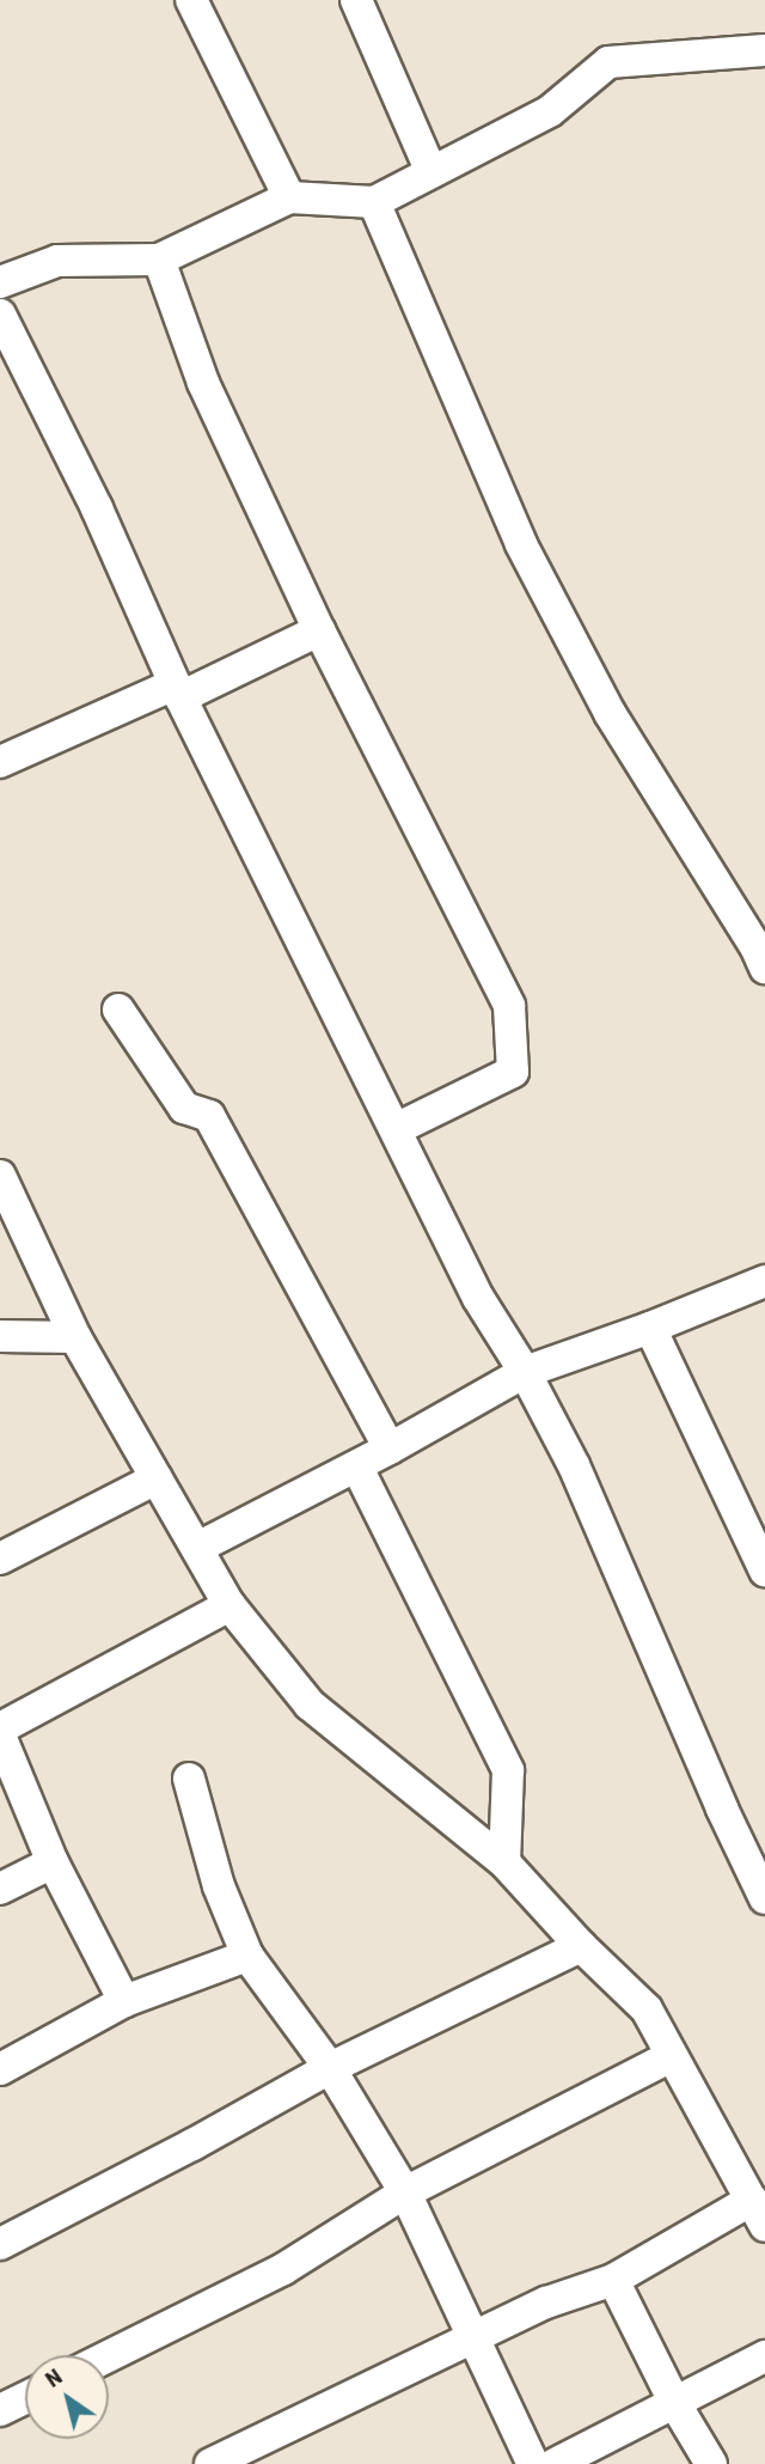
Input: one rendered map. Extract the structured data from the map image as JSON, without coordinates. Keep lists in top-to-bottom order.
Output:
{
  "north": "top left"
}
